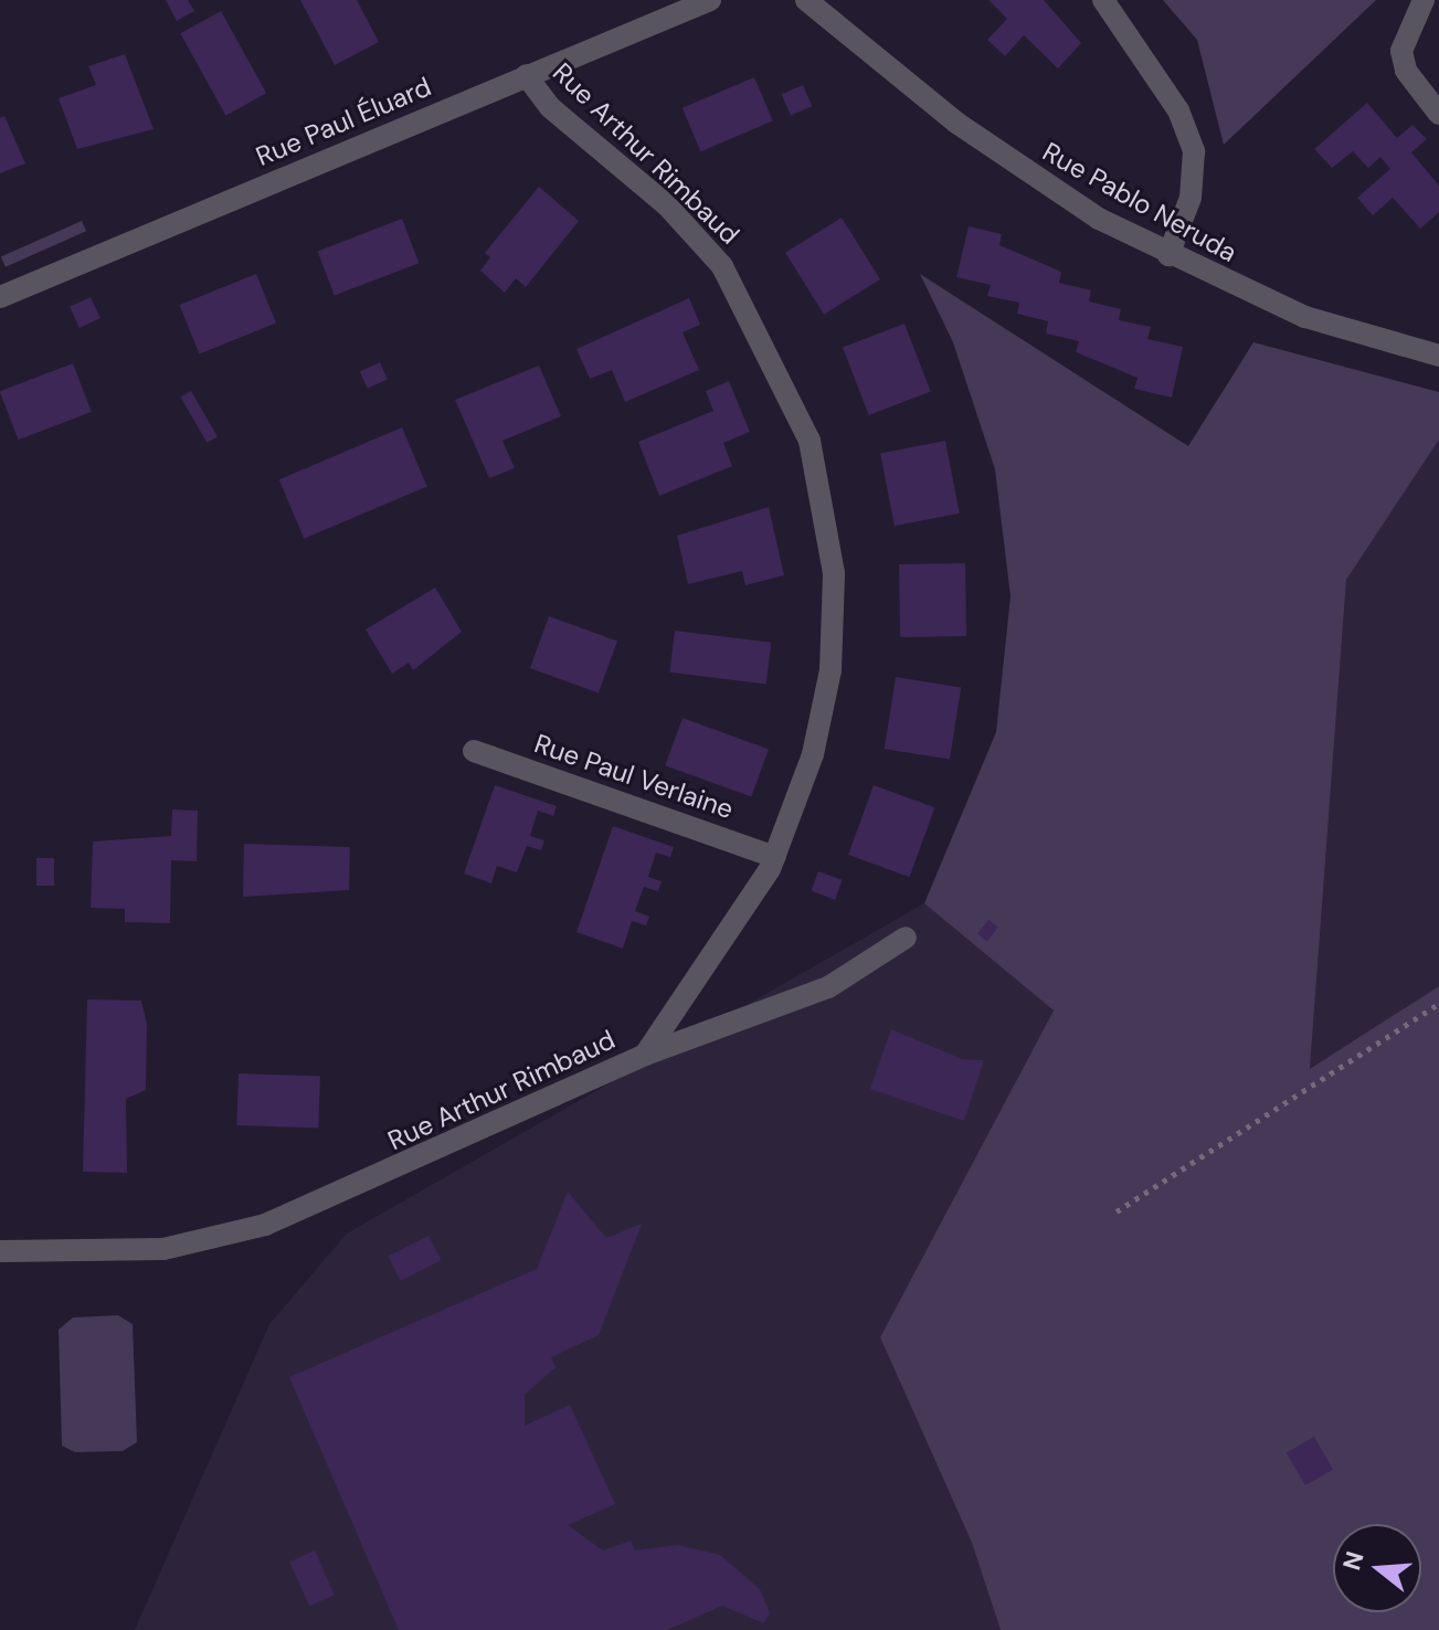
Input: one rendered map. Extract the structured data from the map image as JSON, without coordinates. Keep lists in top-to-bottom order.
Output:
{
  "streets": {
    "street": [
      "Rue Paul Éluard",
      "Rue Arthur Rimbaud",
      "Rue Pablo Neruda",
      "Rue Paul Verlaine"
    ]
  },
  "crossings": [
    ["Rue Paul Éluard", "Rue Arthur Rimbaud"],
    ["Rue Arthur Rimbaud", "Rue Paul Verlaine"]
  ],
  "north": "left"
}
